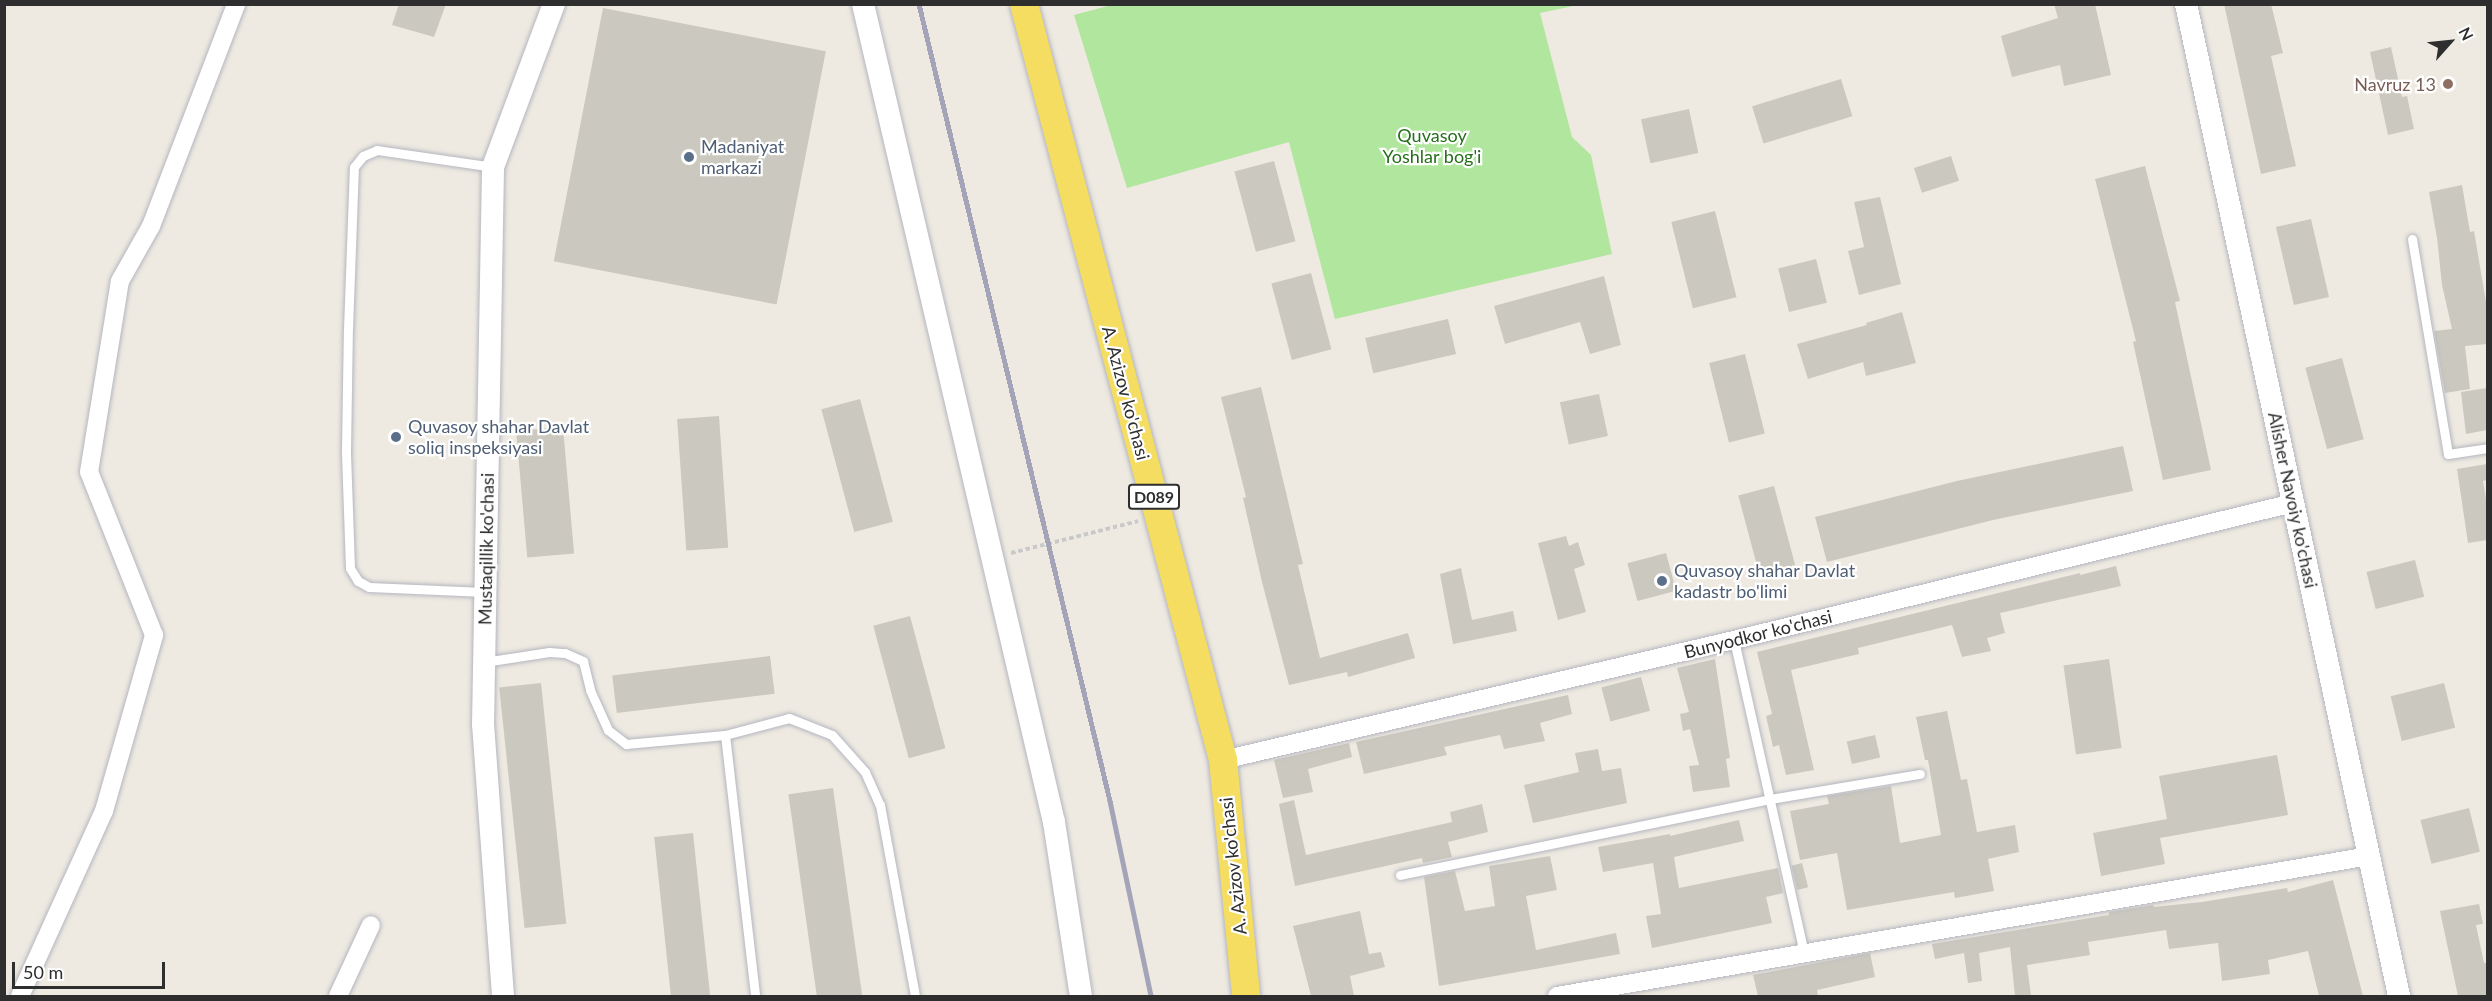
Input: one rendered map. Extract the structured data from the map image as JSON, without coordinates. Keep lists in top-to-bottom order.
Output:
{
  "streets": {
    "main road": ["A. Azizov ko'chasi", "D089"],
    "street": ["Alisher Navoiy ko'chasi", "Mustaqillik ko'chasi", "Bunyodkor ko'chasi"]
  },
  "crossings": [
    ["A. Azizov ko'chasi", "Bunyodkor ko'chasi"],
    ["Alisher Navoiy ko'chasi", "Bunyodkor ko'chasi"]
  ],
  "parks": ["Quvasoy Yoshlar bog'i"],
  "places": [
    "Navruz 13",
    "Madaniyat markazi",
    "Quvasoy shahar Davlat soliq inspeksiyasi",
    "Quvasoy shahar Davlat kadastr bo'limi"
  ],
  "scale_bar": "50 m",
  "north": "top right"
}
